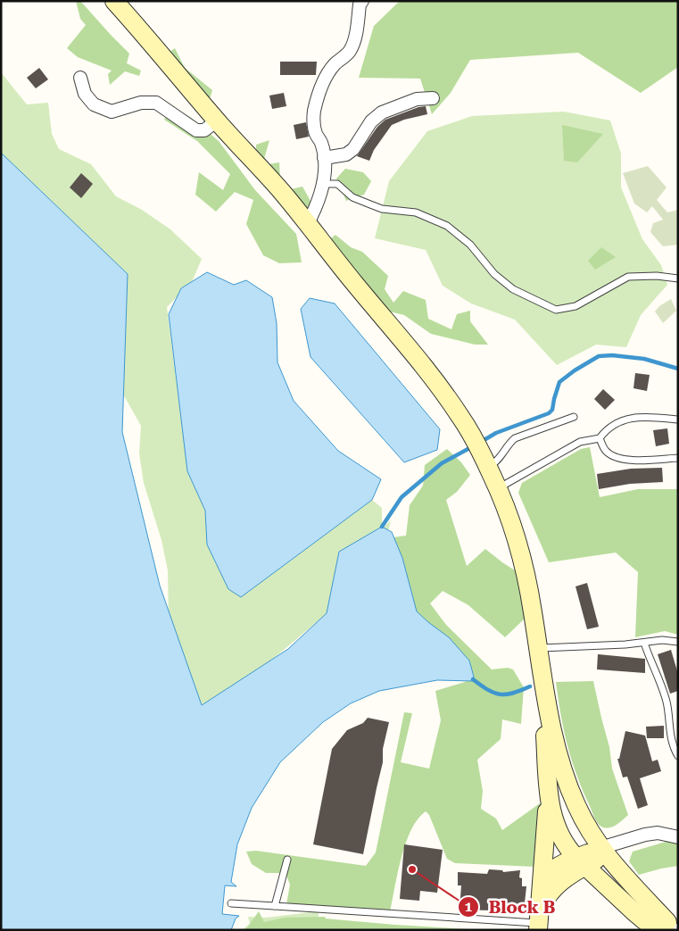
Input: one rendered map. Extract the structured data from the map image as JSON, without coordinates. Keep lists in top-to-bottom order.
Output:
{
  "places": ["Block B"]
}
